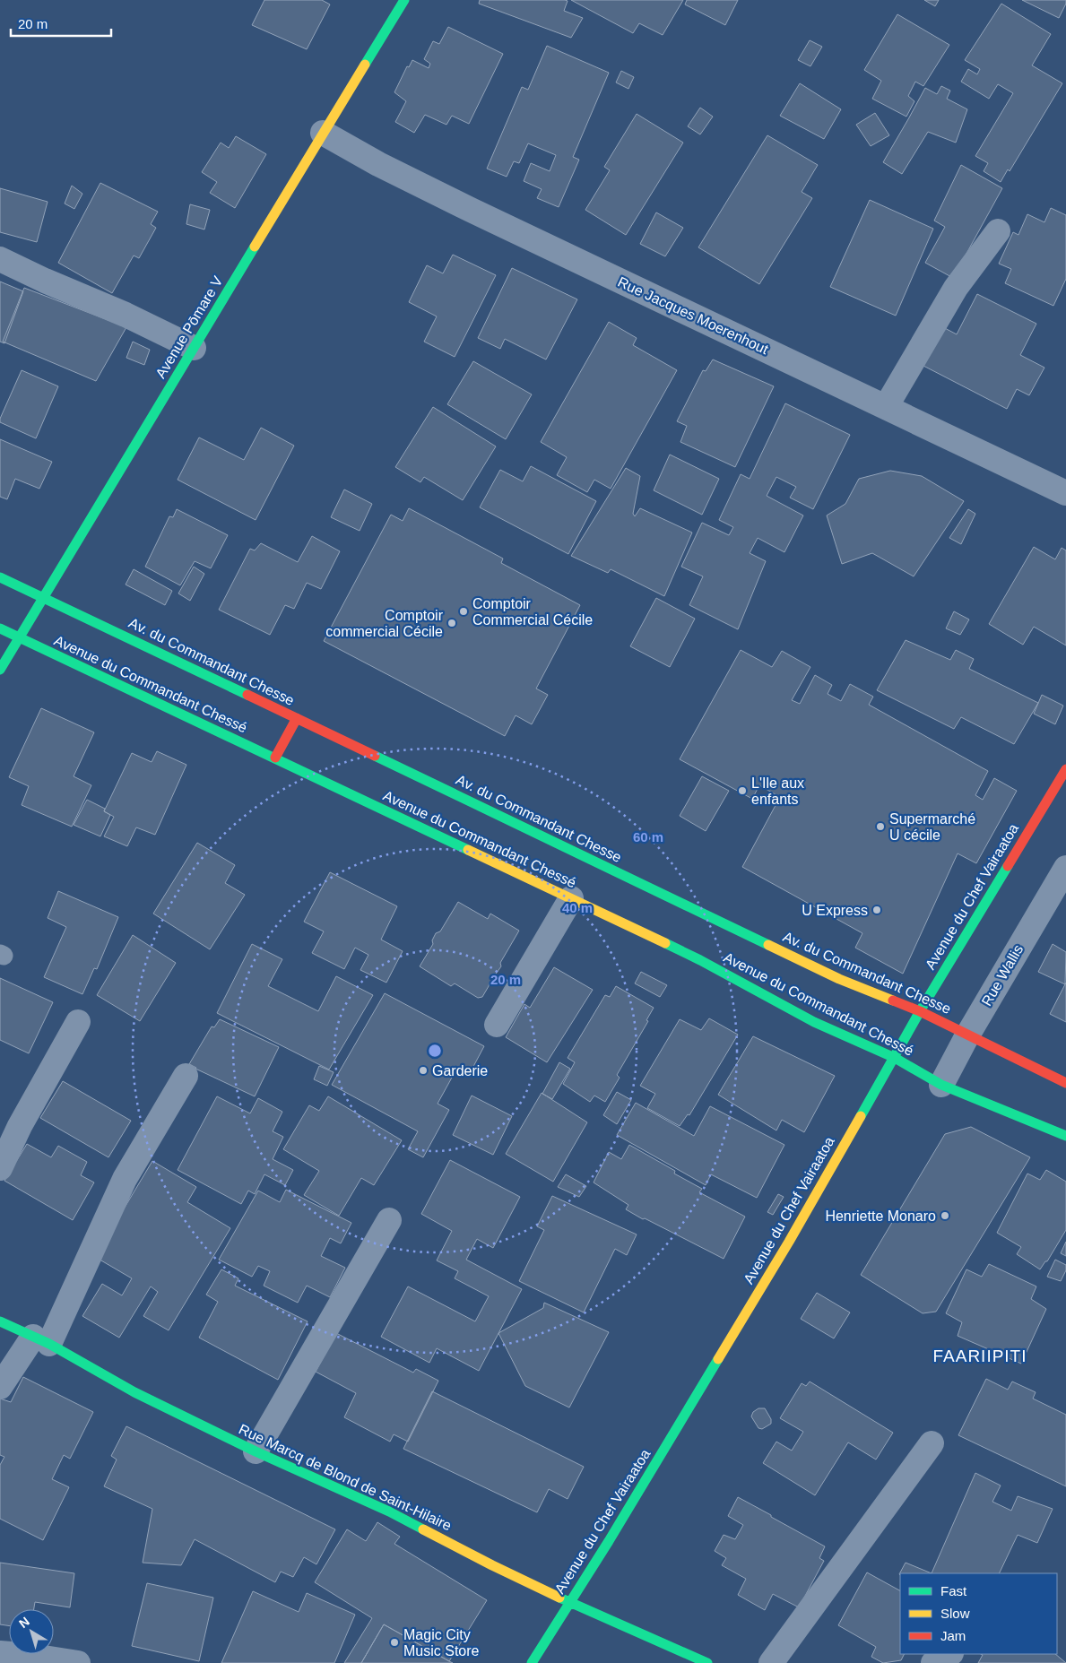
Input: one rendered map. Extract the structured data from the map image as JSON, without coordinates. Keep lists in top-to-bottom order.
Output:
{
  "streets": {
    "main road": [
      "Avenue Pōmare V",
      "Av. du Commandant Chesse",
      "Avenue du Commandant Chessé",
      "Avenue du Chef Vairaatoa",
      "Rue Marcq de Blond de Saint-Hilaire"
    ],
    "street": ["Rue Jacques Moerenhout", "Rue Wallis"]
  },
  "crossings": [
    ["Rue Jacques Moerenhout", "Avenue Pōmare V"],
    ["Avenue Pōmare V", "Av. du Commandant Chesse"],
    ["Avenue Pōmare V", "Avenue du Commandant Chessé"],
    ["Av. du Commandant Chesse", "Avenue du Chef Vairaatoa"],
    ["Av. du Commandant Chesse", "Rue Wallis"],
    ["Avenue du Commandant Chessé", "Avenue du Chef Vairaatoa"],
    ["Avenue du Commandant Chessé", "Rue Wallis"],
    ["Avenue du Chef Vairaatoa", "Rue Marcq de Blond de Saint-Hilaire"]
  ],
  "districts": ["FAARIIPITI"],
  "places": [
    "Comptoir Commercial Cécile",
    "Comptoir commercial Cécile",
    "L'Ile aux enfants",
    "Supermarché U cécile",
    "U Express",
    "Garderie",
    "Henriette Monaro",
    "Magic City Music Store"
  ],
  "legend": ["Fast", "Slow", "Jam"],
  "scale_bar": "20 m",
  "north": "top left",
  "rings": ["60 m", "40 m", "20 m"]
}
